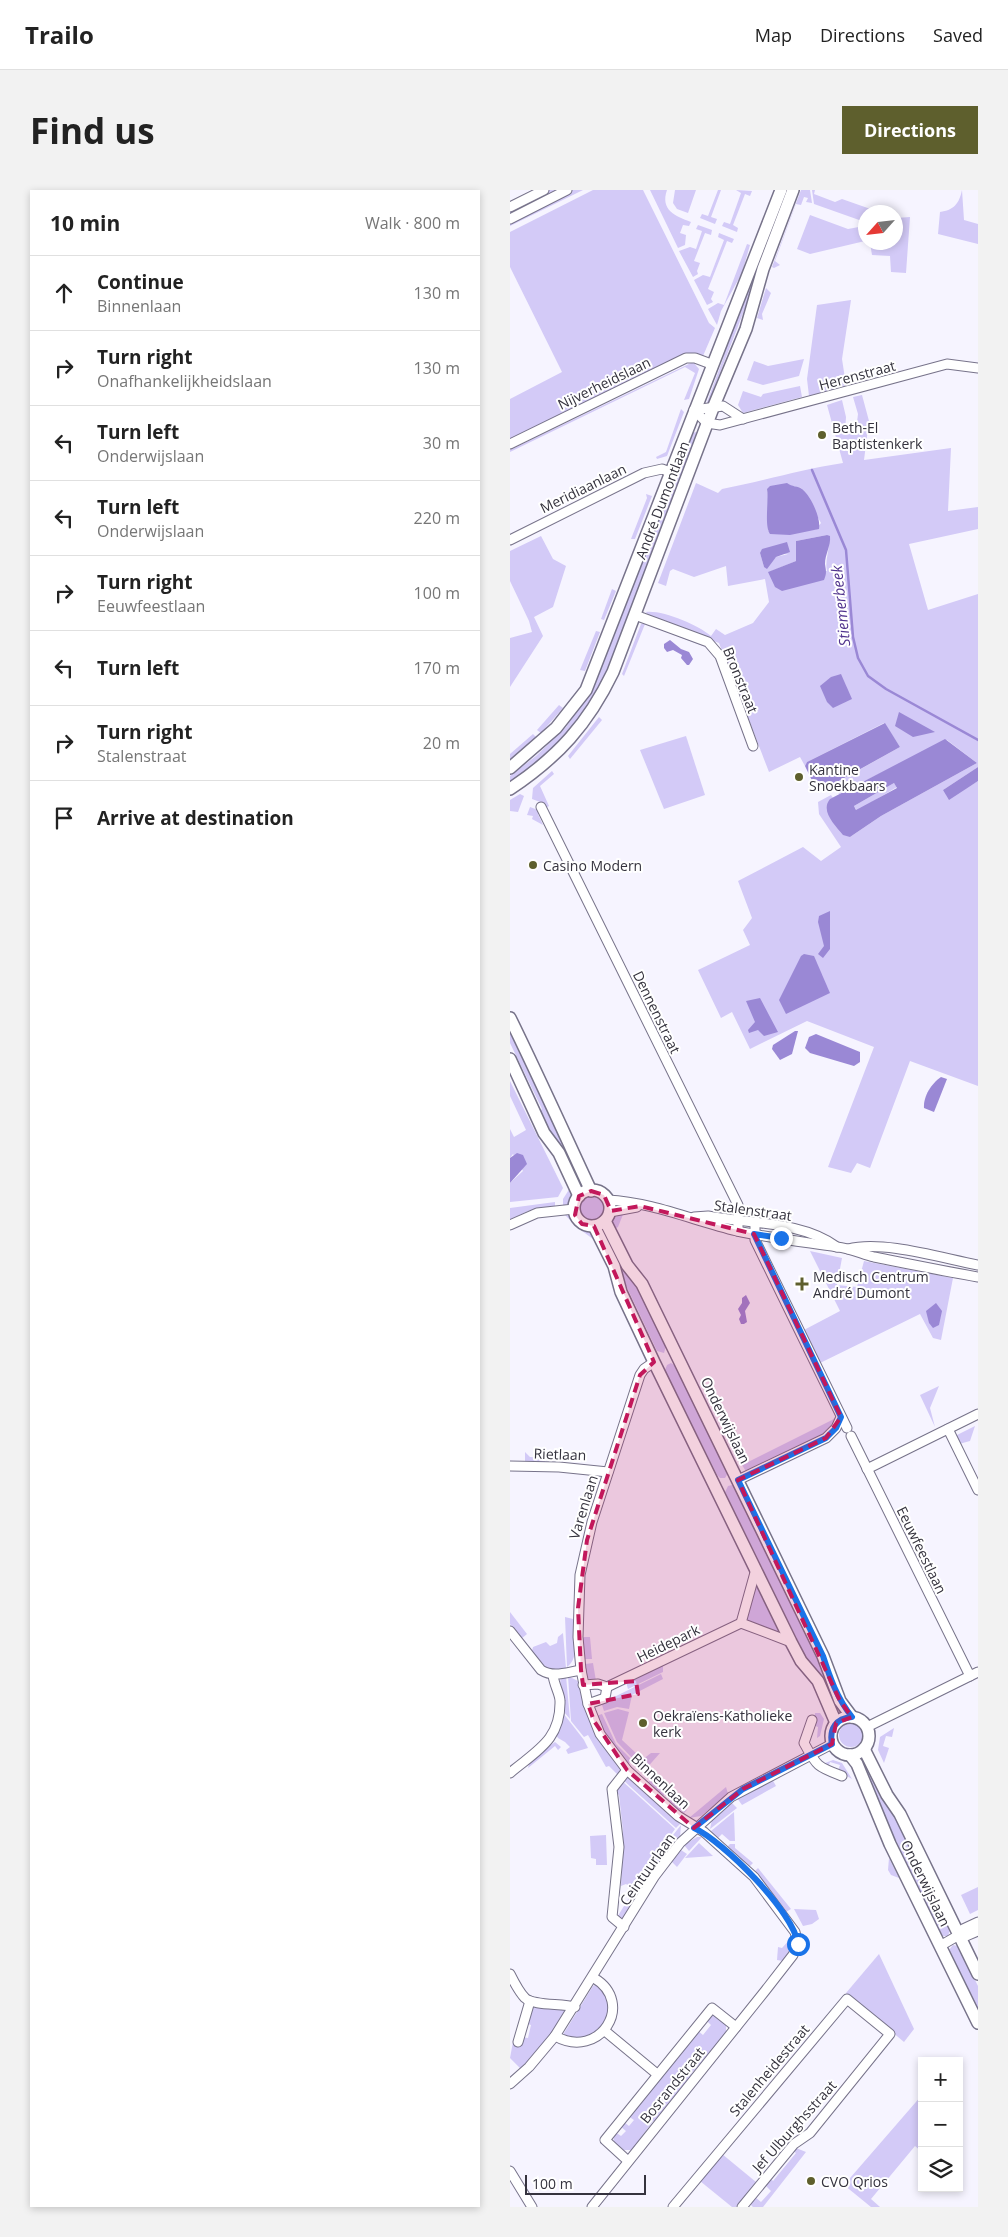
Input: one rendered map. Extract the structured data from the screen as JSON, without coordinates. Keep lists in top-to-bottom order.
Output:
{
  "streets": {
    "main road": ["André Dumontlaan", "Onderwijslaan"],
    "street": [
      "Herenstraat",
      "Nijverheidslaan",
      "Meridiaanlaan",
      "Bronstraat",
      "Dennenstraat",
      "Stalenstraat",
      "Rietlaan",
      "Varenlaan",
      "Eeuwfeestlaan",
      "Heidepark",
      "Binnenlaan",
      "Ceintuurlaan",
      "Stalenheidestraat",
      "Bosrandstraat",
      "Jef Ulburghsstraat"
    ]
  },
  "crossings": [
    ["Herenstraat", "André Dumontlaan"],
    ["Nijverheidslaan", "André Dumontlaan"],
    ["Meridiaanlaan", "André Dumontlaan"],
    ["André Dumontlaan", "Bronstraat"],
    ["Dennenstraat", "Stalenstraat"],
    ["Stalenstraat", "Onderwijslaan"],
    ["Stalenstraat", "Eeuwfeestlaan"],
    ["Onderwijslaan", "Ceintuurlaan"],
    ["Rietlaan", "Varenlaan"],
    ["Varenlaan", "Binnenlaan"],
    ["Heidepark", "Binnenlaan"],
    ["Binnenlaan", "Ceintuurlaan"],
    ["Binnenlaan", "Bosrandstraat"],
    ["Stalenheidestraat", "Jef Ulburghsstraat"]
  ],
  "water": ["Stiemerbeek"],
  "places": {
    "other": [
      "Beth-El Baptistenkerk",
      "Kantine Snoekbaars",
      "Casino Modern",
      "Oekraïens-Katholieke kerk",
      "CVO Qrios"
    ],
    "health": ["Medisch Centrum André Dumont"]
  },
  "scale_bar": "100 m",
  "north": "bottom left",
  "page": {
    "header": "Trailo",
    "nav": ["Map", "Directions", "Saved"],
    "buttons": "Directions",
    "title": "Find us",
    "heading": ["10 min", "Walk · 800 m"],
    "list": [
      ["Continue", "Binnenlaan", "130 m"],
      ["Turn right", "Onafhankelijkheidslaan", "130 m"],
      ["Turn left", "Onderwijslaan", "30 m"],
      ["Turn left", "Onderwijslaan", "220 m"],
      ["Turn right", "Eeuwfeestlaan", "100 m"],
      ["Turn left", "170 m"],
      ["Turn right", "Stalenstraat", "20 m"],
      "Arrive at destination"
    ],
    "map_buttons": ["+", "−"],
    "scale": "100 m"
  }
}
